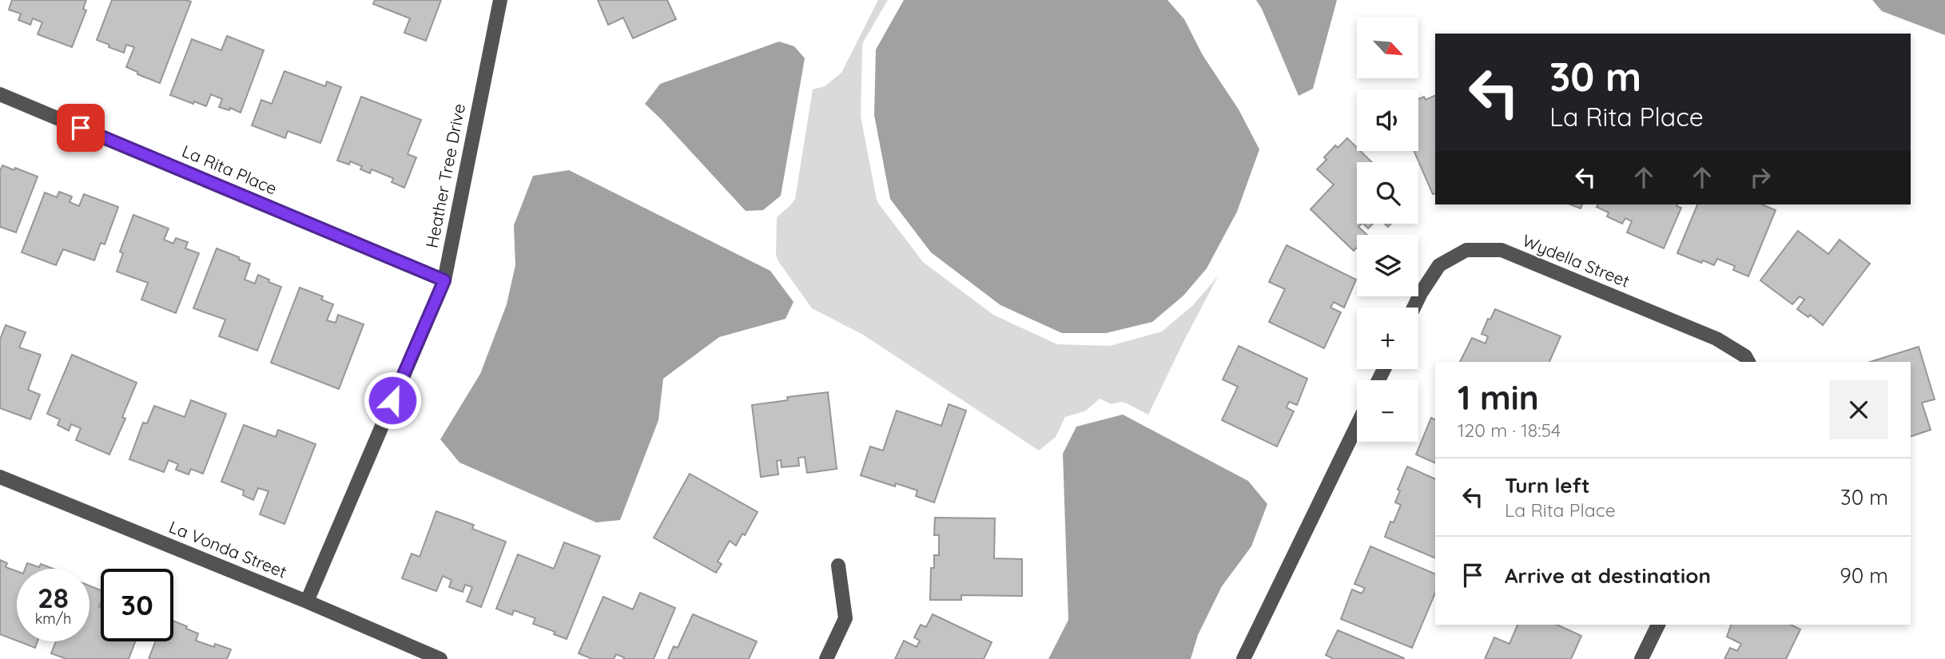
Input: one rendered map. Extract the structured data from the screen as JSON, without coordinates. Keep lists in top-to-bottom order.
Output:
{
  "streets": {
    "street": [
      "La Rita Place",
      "Heather Tree Drive",
      "Wydella Street",
      "La Vonda Street"
    ]
  },
  "crossings": [
    ["La Rita Place", "Heather Tree Drive"],
    ["Heather Tree Drive", "La Vonda Street"]
  ],
  "north": "bottom right",
  "page": {
    "map_buttons": ["+", "−"],
    "turn": ["30 m", "La Rita Place"],
    "heading": ["1 min", "120 m · 18:54"],
    "list": [
      {
        "name": "Turn left",
        "note": "La Rita Place",
        "value": "30 m"
      },
      {
        "name": "Arrive at destination",
        "value": "90 m"
      }
    ],
    "speed": "28 km/h",
    "limit": "30"
  }
}
